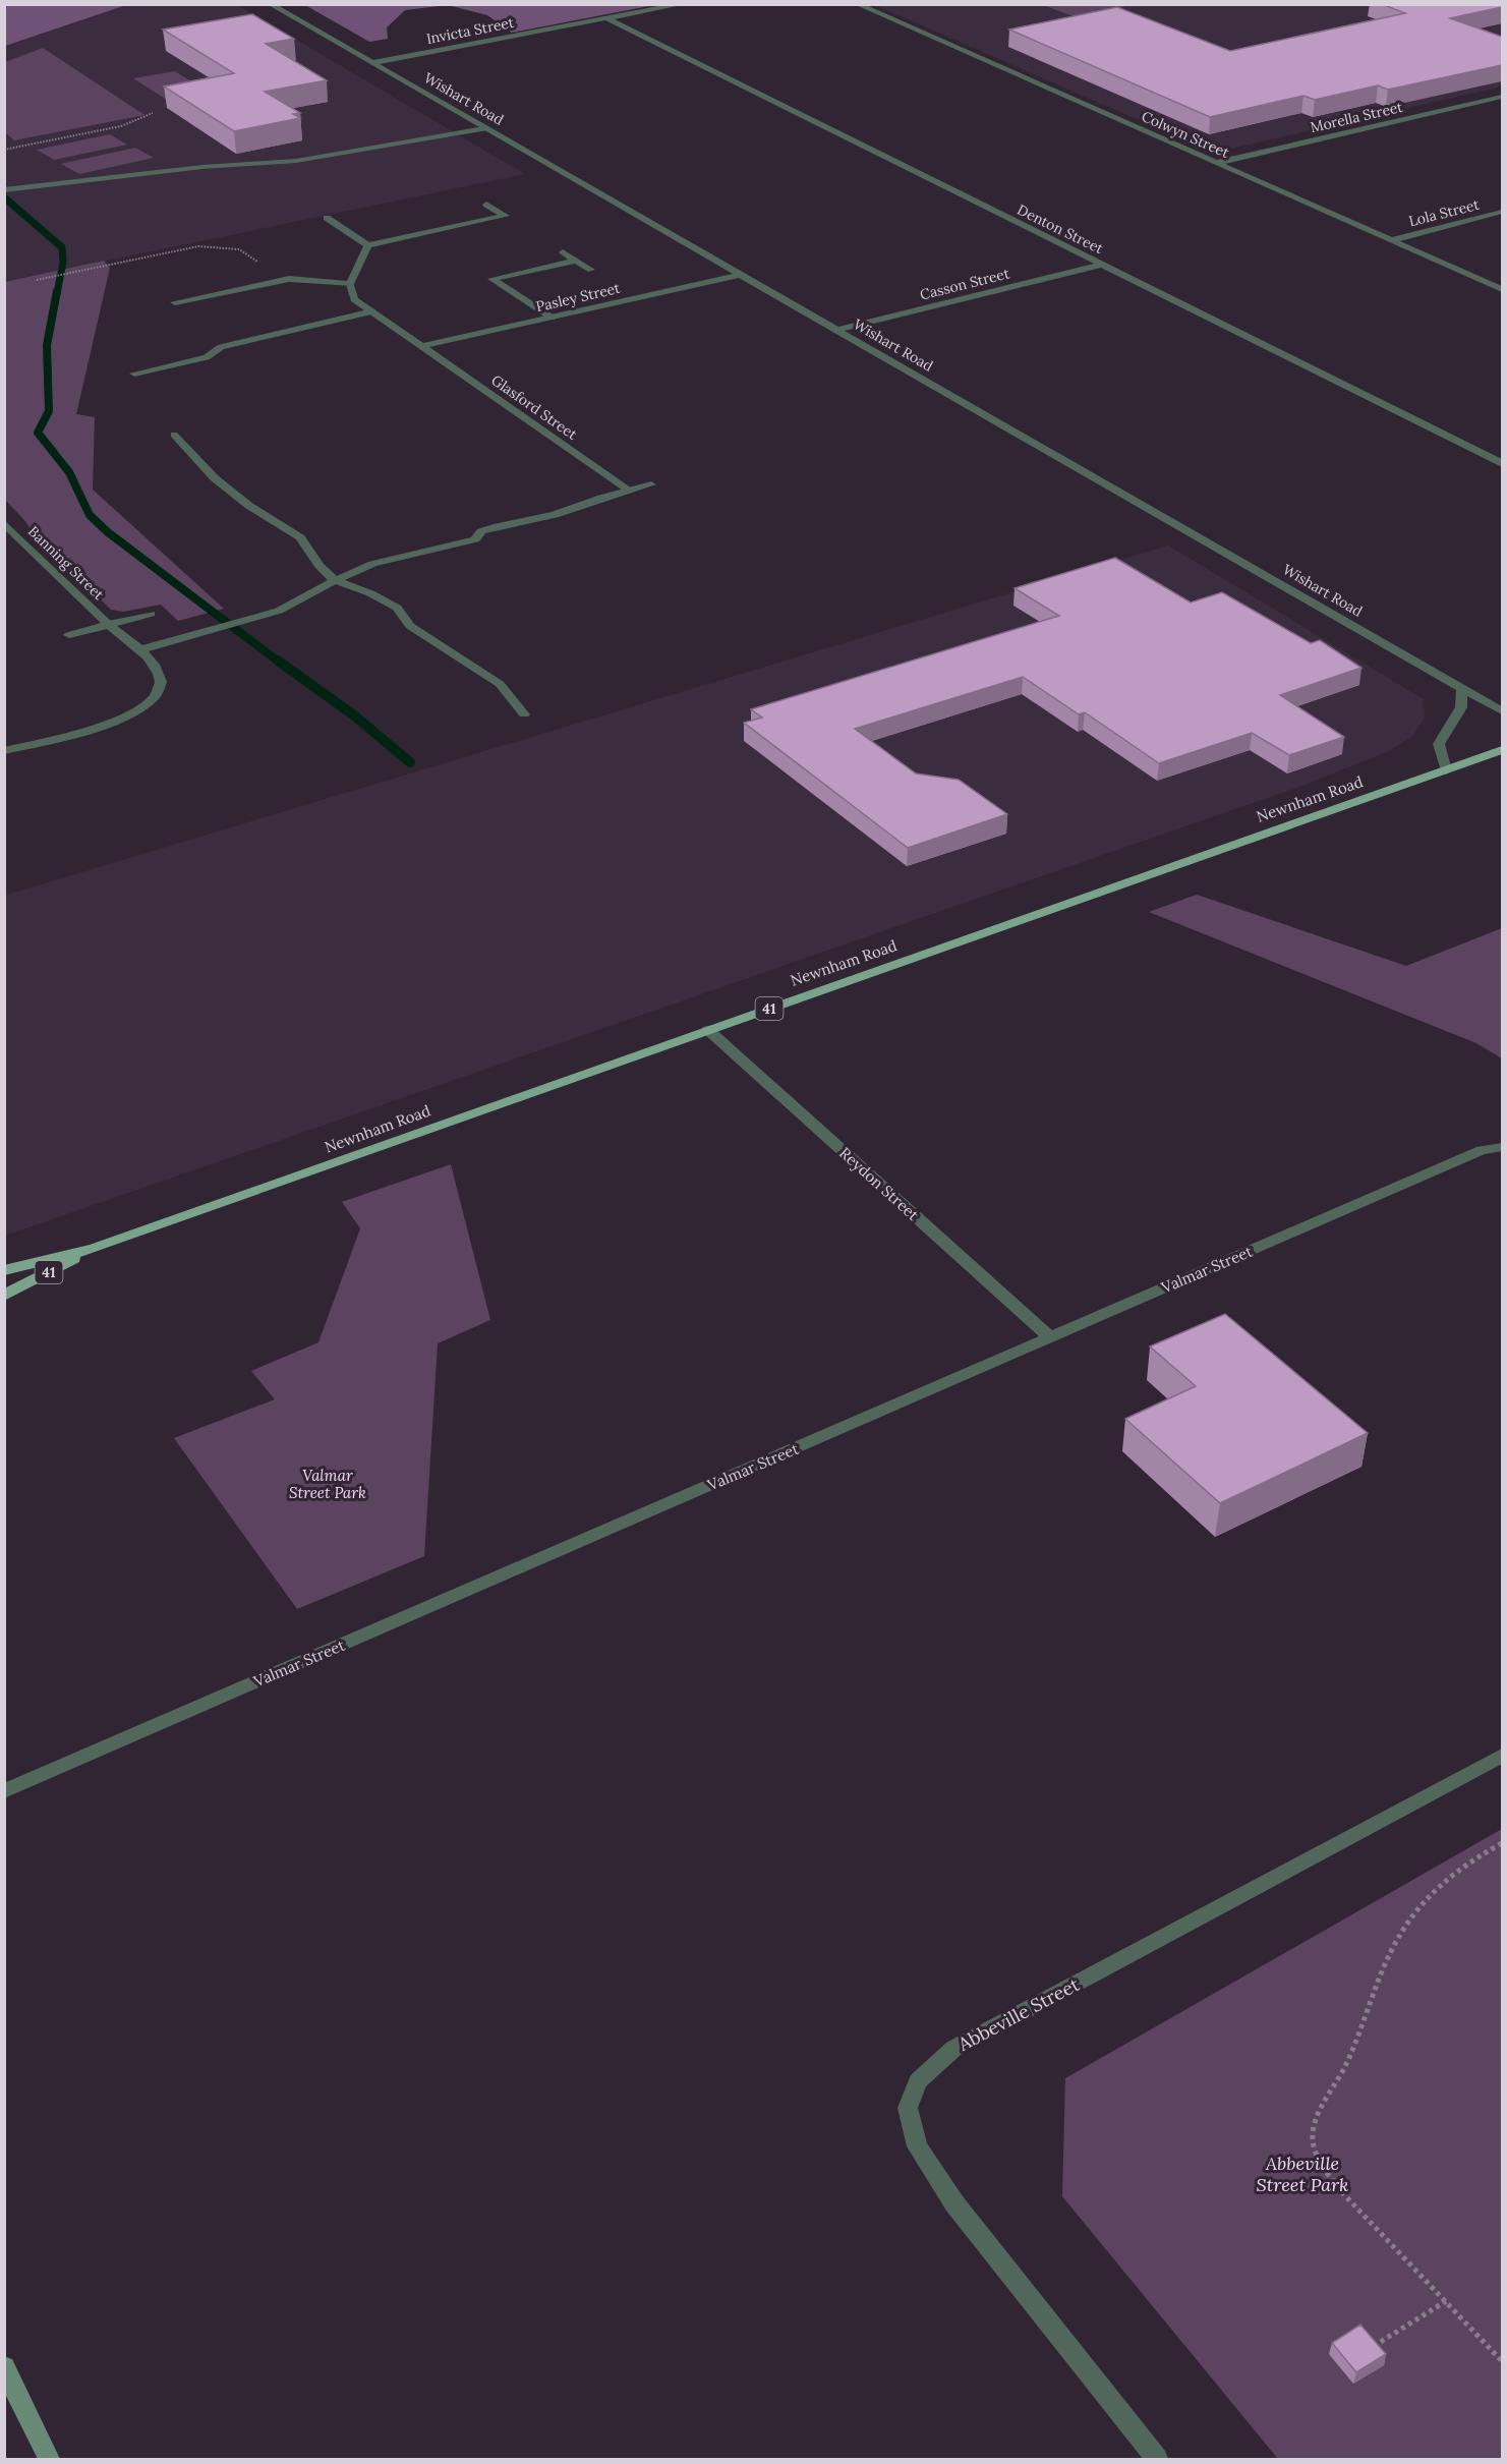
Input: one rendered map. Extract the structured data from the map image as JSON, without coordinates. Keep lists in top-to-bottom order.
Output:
{
  "streets": {
    "main road": ["Newnham Road", "41"],
    "street": [
      "Invicta Street",
      "Wishart Road",
      "Morella Street",
      "Colwyn Street",
      "Lola Street",
      "Denton Street",
      "Casson Street",
      "Pasley Street",
      "Glasford Street",
      "Banning Street",
      "Reydon Street",
      "Valmar Street",
      "Abbeville Street"
    ]
  },
  "crossings": [
    ["Invicta Street", "Wishart Road"],
    ["Invicta Street", "Denton Street"],
    ["Wishart Road", "Casson Street"],
    ["Wishart Road", "Pasley Street"],
    ["Morella Street", "Colwyn Street"],
    ["Colwyn Street", "Lola Street"],
    ["Denton Street", "Casson Street"],
    ["Pasley Street", "Glasford Street"],
    ["Newnham Road", "Reydon Street"],
    ["Reydon Street", "Valmar Street"]
  ],
  "parks": ["Valmar Street Park", "Abbeville Street Park"]
}
